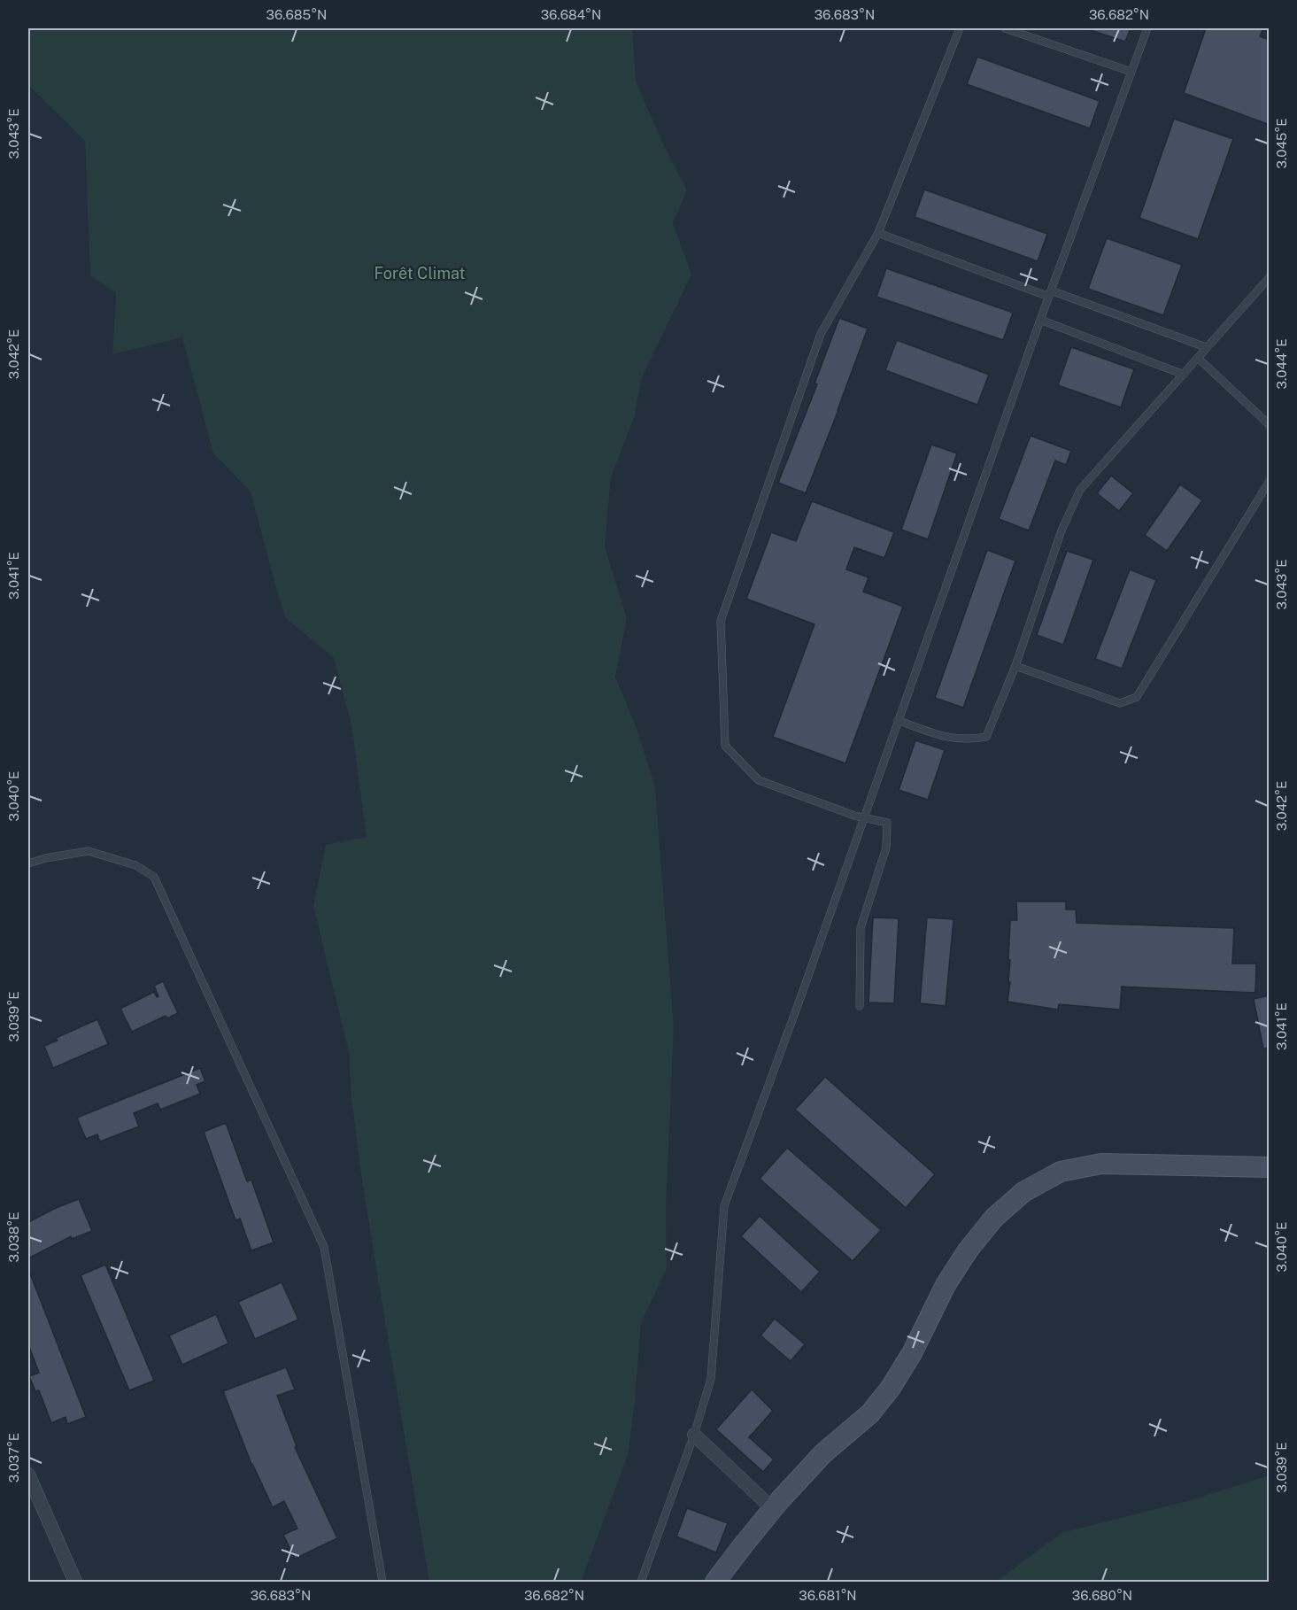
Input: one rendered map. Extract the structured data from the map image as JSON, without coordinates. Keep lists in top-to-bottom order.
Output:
{
  "parks": ["Forêt Climat"],
  "coordinates": [
    "36.685°N",
    "36.684°N",
    "36.683°N",
    "36.682°N",
    "3.043°E",
    "3.045°E",
    "3.042°E",
    "3.044°E",
    "3.041°E",
    "3.040°E",
    "3.039°E",
    "3.038°E",
    "3.037°E",
    "36.681°N",
    "36.680°N"
  ]
}
